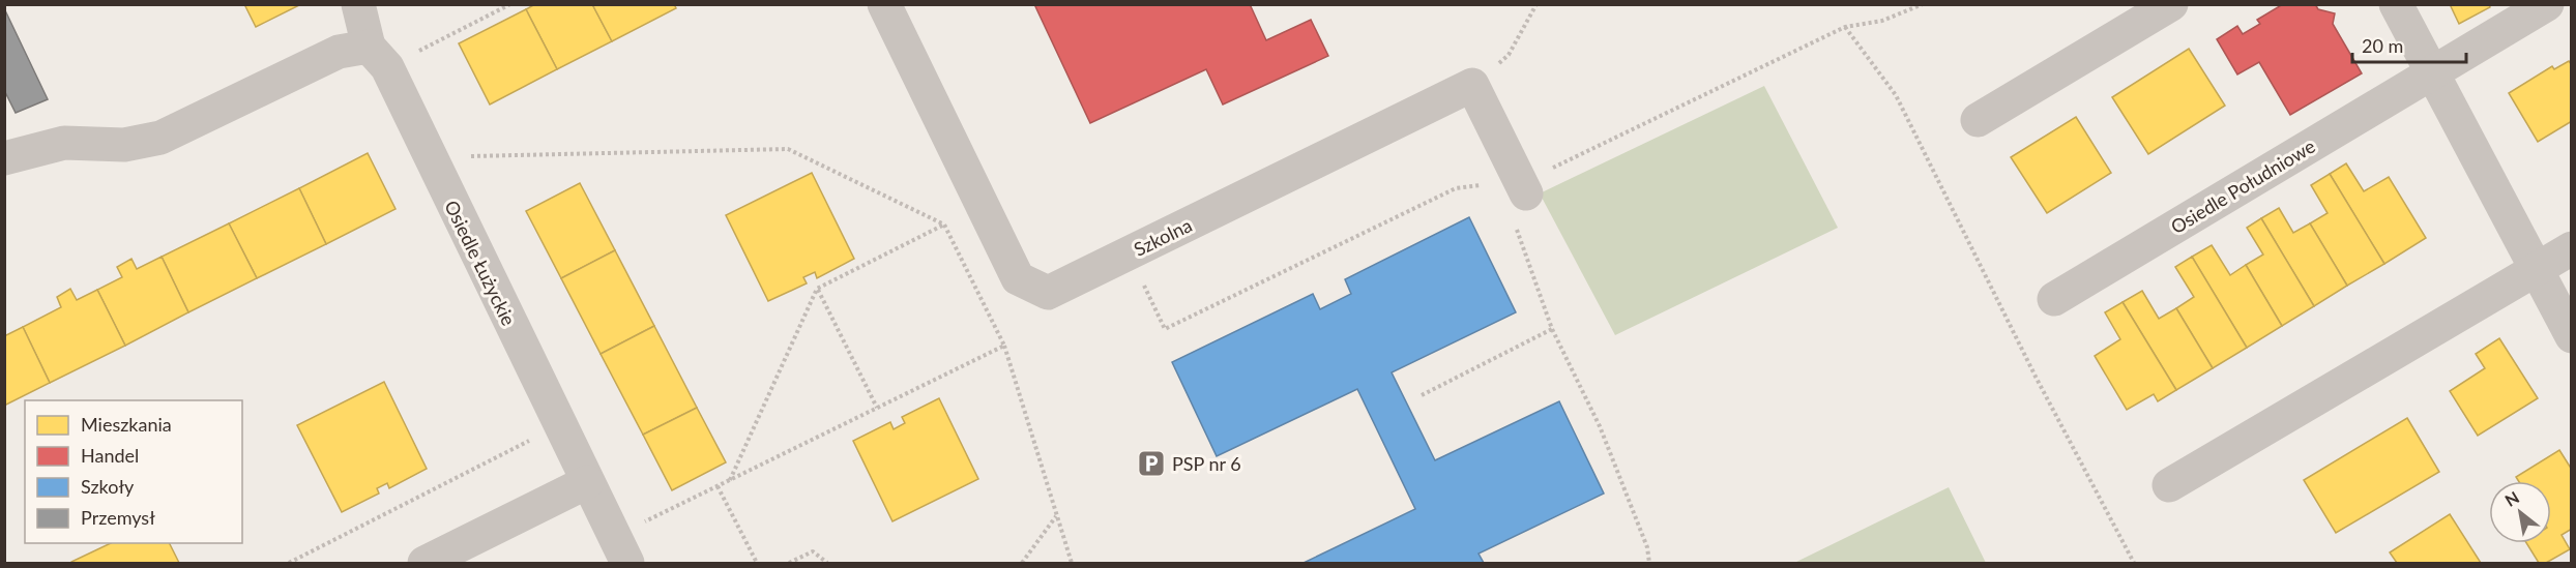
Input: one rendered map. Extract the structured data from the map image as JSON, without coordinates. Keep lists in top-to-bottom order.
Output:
{
  "streets": {
    "street": ["Osiedle Południowe", "Szkolna", "Osiedle Łużyckie"]
  },
  "places": {
    "parking": ["PSP nr 6"]
  },
  "legend": [
    "Mieszkania",
    "Handel",
    "Szkoły",
    "Przemysł"
  ],
  "scale_bar": "20 m",
  "north": "top left"
}
